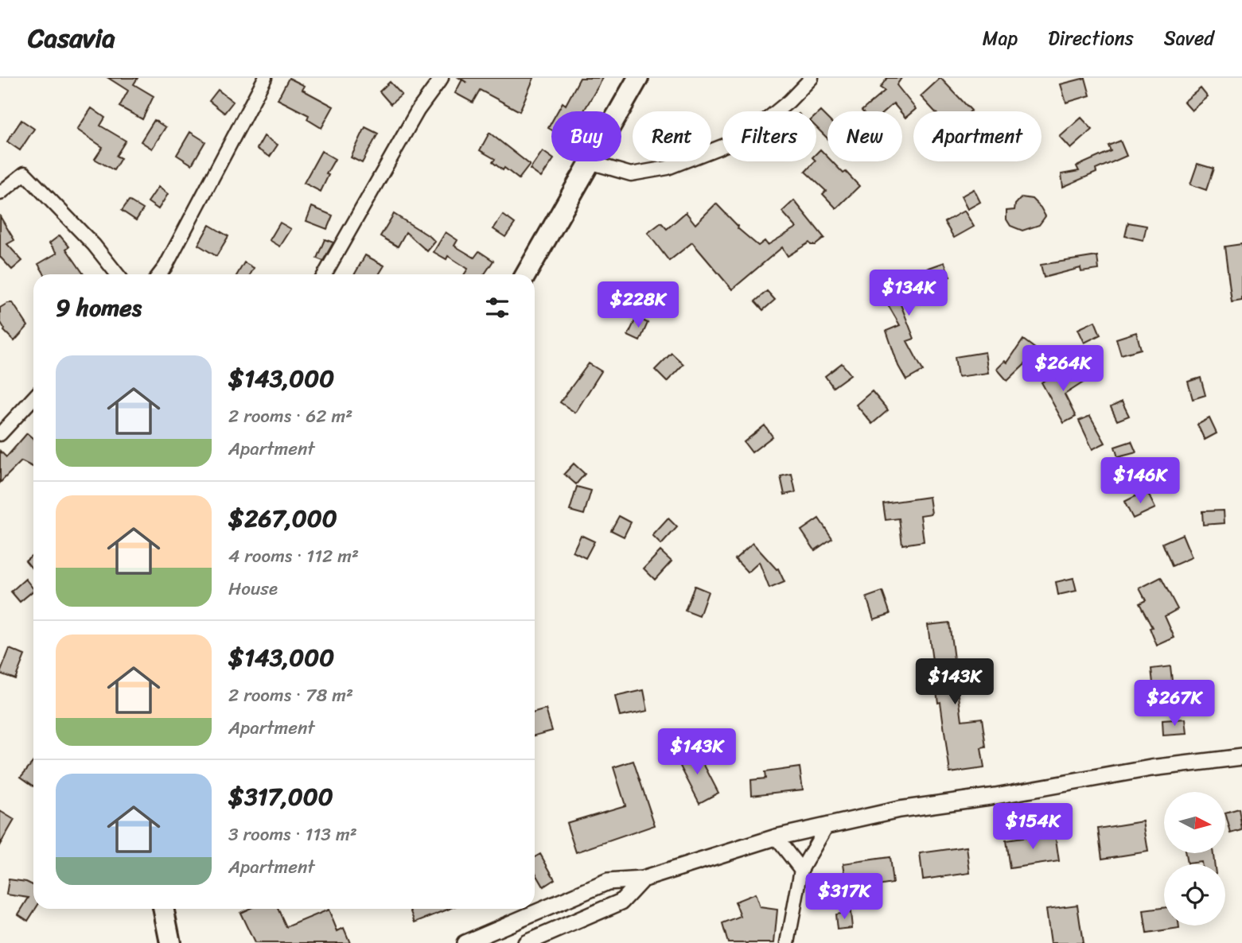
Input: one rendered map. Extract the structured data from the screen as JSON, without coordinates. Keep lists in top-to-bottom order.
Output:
{
  "north": "right",
  "page": {
    "header": "Casavia",
    "nav": ["Map", "Directions", "Saved"],
    "chip": [
      "Buy",
      "Rent",
      "Filters",
      "New",
      "Apartment"
    ],
    "price": [
      "$134K",
      "$228K",
      "$264K",
      "$146K",
      "$143K",
      "$267K",
      "$143K",
      "$154K",
      "$317K"
    ],
    "heading": "9 homes",
    "list": [
      {
        "name": "$143,000",
        "note": "2 rooms · 62 m² · Apartment"
      },
      {
        "name": "$267,000",
        "note": "4 rooms · 112 m² · House"
      },
      {
        "name": "$143,000",
        "note": "2 rooms · 78 m² · Apartment"
      },
      {
        "name": "$317,000",
        "note": "3 rooms · 113 m² · Apartment"
      }
    ]
  }
}
